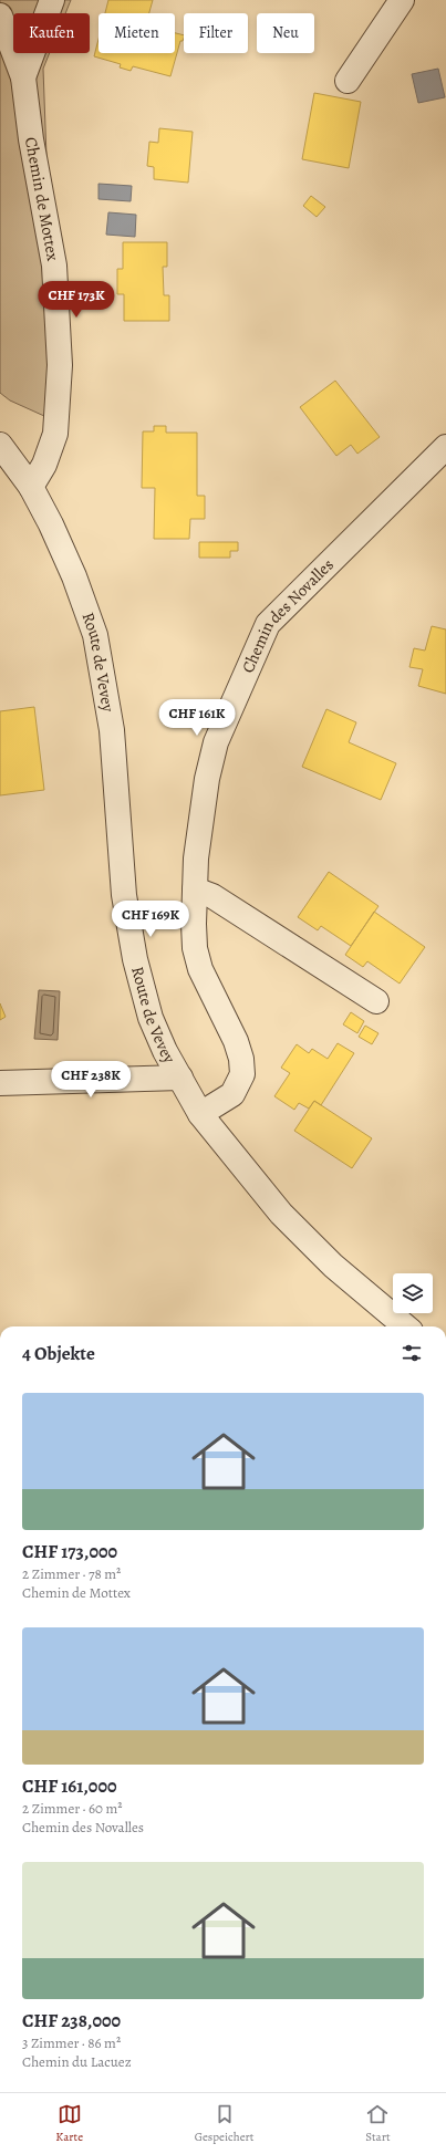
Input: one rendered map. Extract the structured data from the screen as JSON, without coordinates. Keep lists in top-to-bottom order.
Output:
{
  "streets": {
    "street": ["Chemin de Mottex", "Chemin des Novalles", "Route de Vevey"]
  },
  "crossings": [
    ["Chemin de Mottex", "Route de Vevey"],
    ["Chemin des Novalles", "Route de Vevey"]
  ],
  "page": {
    "chip": [
      "Kaufen",
      "Mieten",
      "Filter",
      "Neu"
    ],
    "price": [
      "CHF 173K",
      "CHF 161K",
      "CHF 169K",
      "CHF 238K"
    ],
    "heading": "4 Objekte",
    "list": [
      {
        "name": "CHF 173,000",
        "note": "2 Zimmer · 78 m² · Chemin de Mottex"
      },
      {
        "name": "CHF 161,000",
        "note": "2 Zimmer · 60 m² · Chemin des Novalles"
      },
      {
        "name": "CHF 238,000",
        "note": "3 Zimmer · 86 m² · Chemin du Lacuez"
      }
    ],
    "tabs": ["Karte", "Gespeichert", "Start"]
  }
}
